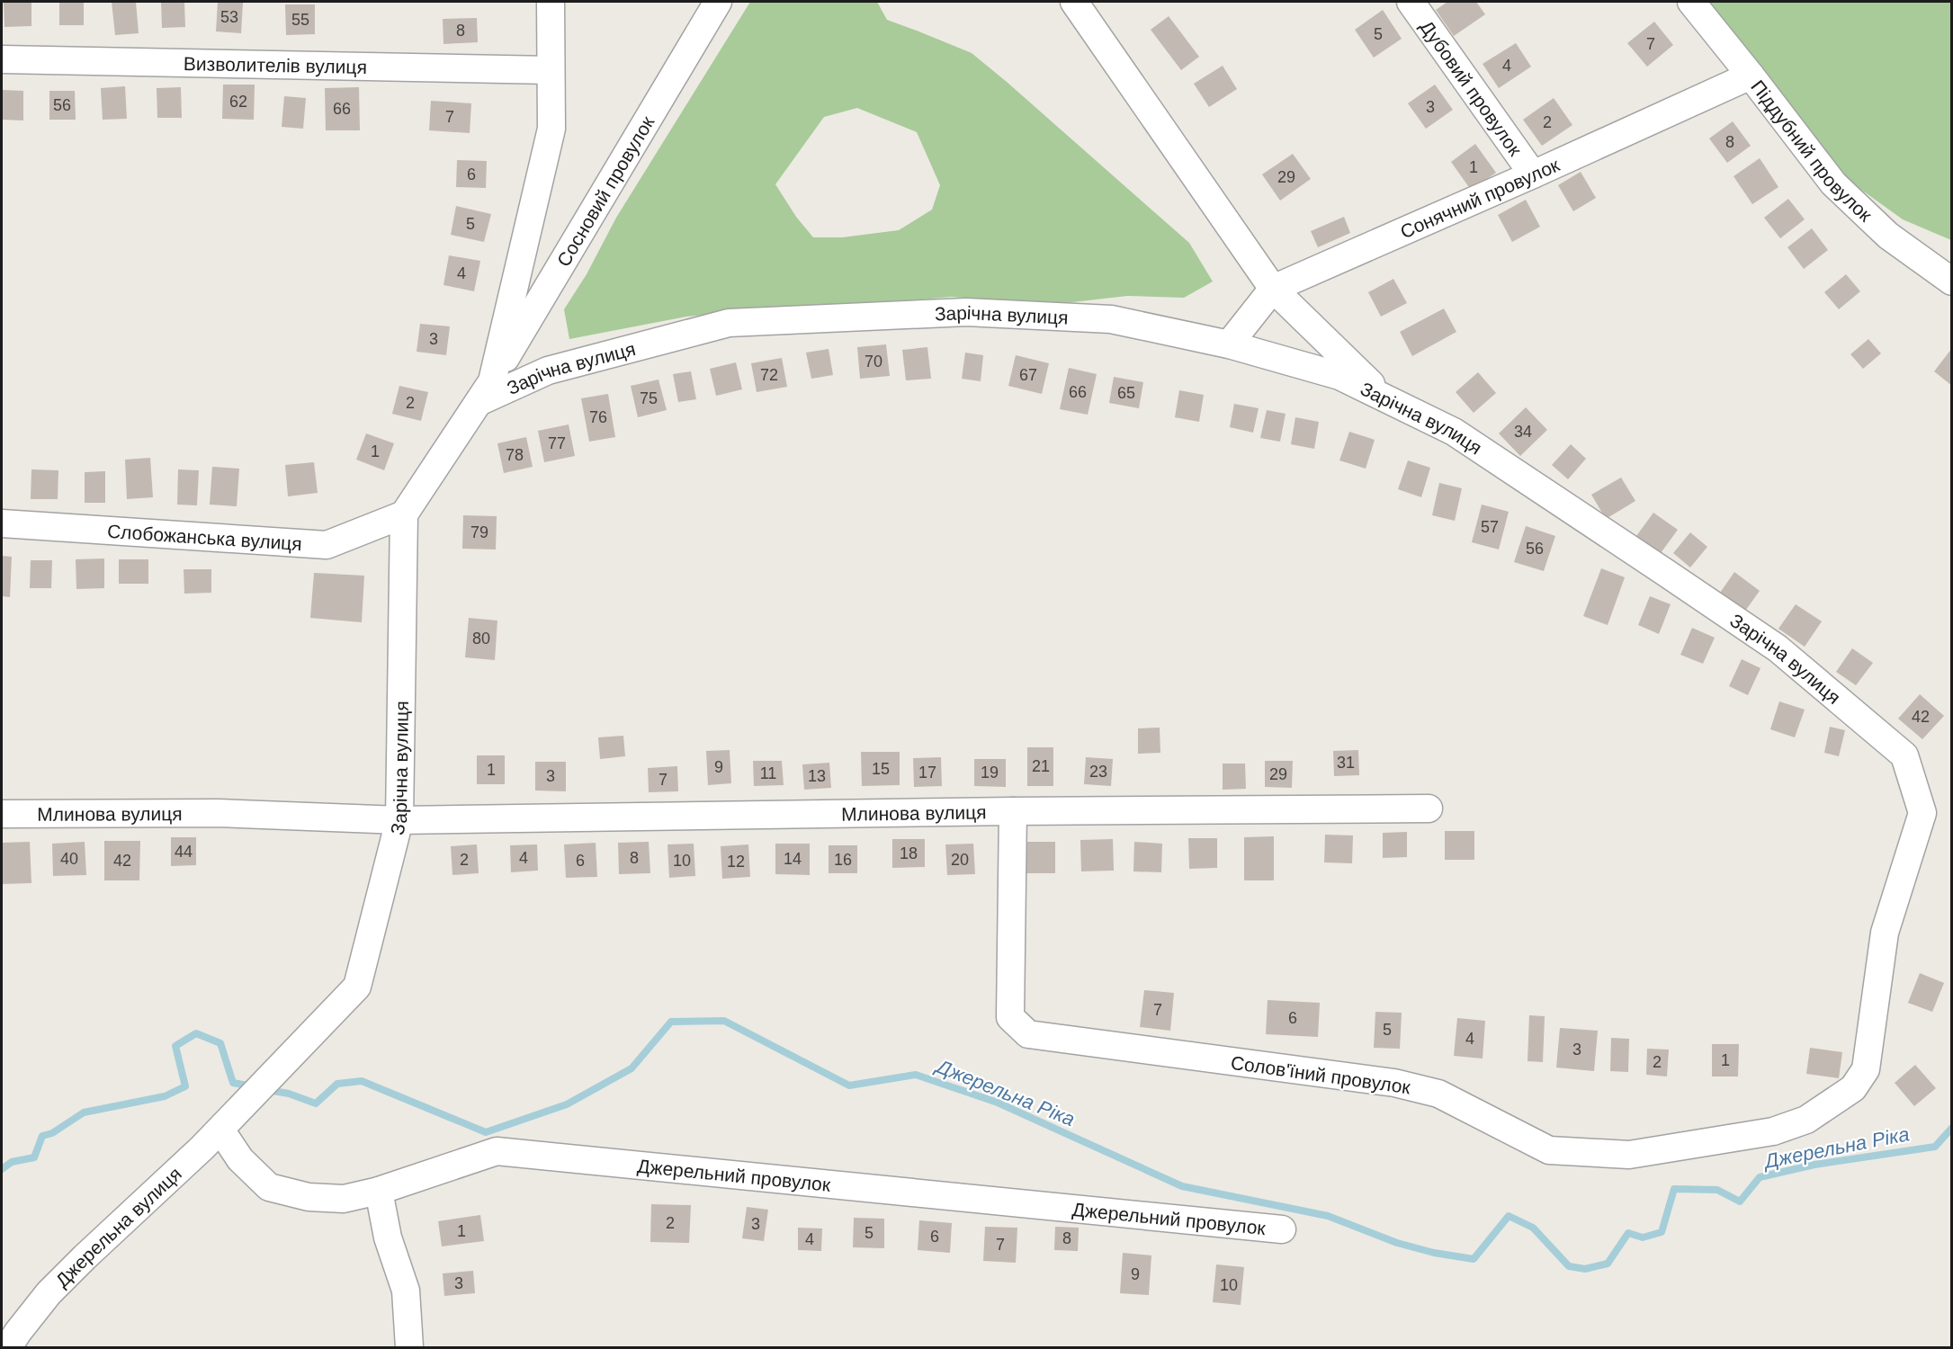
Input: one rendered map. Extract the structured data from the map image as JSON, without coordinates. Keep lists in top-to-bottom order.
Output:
{
  "streets": {
    "street": [
      "Визволителів вулиця",
      "Дубовий провулок",
      "Піддубний провулок",
      "Сосновий провулок",
      "Сонячний провулок",
      "Зарічна вулиця",
      "Слобожанська вулиця",
      "Млинова вулиця",
      "Солов'їний провулок",
      "Джерельний провулок",
      "Джерельна вулиця"
    ]
  },
  "crossings": [
    ["Визволителів вулиця", "Зарічна вулиця"],
    ["Дубовий провулок", "Сонячний провулок"],
    ["Піддубний провулок", "Сонячний провулок"],
    ["Сосновий провулок", "Зарічна вулиця"],
    ["Сонячний провулок", "Зарічна вулиця"],
    ["Зарічна вулиця", "Слобожанська вулиця"],
    ["Зарічна вулиця", "Млинова вулиця"],
    ["Зарічна вулиця", "Солов'їний провулок"],
    ["Зарічна вулиця", "Джерельний провулок"],
    ["Зарічна вулиця", "Джерельна вулиця"],
    ["Млинова вулиця", "Солов'їний провулок"],
    ["Джерельний провулок", "Джерельна вулиця"]
  ],
  "water": ["Джерельна Ріка"],
  "house_numbers": [
    "53",
    "55",
    "8",
    "5",
    "7",
    "4",
    "62",
    "56",
    "3",
    "66",
    "7",
    "2",
    "8",
    "1",
    "6",
    "29",
    "5",
    "4",
    "3",
    "70",
    "72",
    "67",
    "66",
    "65",
    "75",
    "2",
    "76",
    "34",
    "77",
    "1",
    "78",
    "57",
    "79",
    "56",
    "80",
    "42",
    "31",
    "21",
    "9",
    "15",
    "1",
    "23",
    "17",
    "19",
    "11",
    "29",
    "3",
    "13",
    "7",
    "44",
    "18",
    "4",
    "8",
    "40",
    "14",
    "2",
    "16",
    "20",
    "42",
    "6",
    "10",
    "12",
    "7",
    "6",
    "5",
    "4",
    "3",
    "1",
    "2",
    "2",
    "3",
    "1",
    "5",
    "6",
    "8",
    "4",
    "7",
    "9",
    "3",
    "10"
  ]
}
